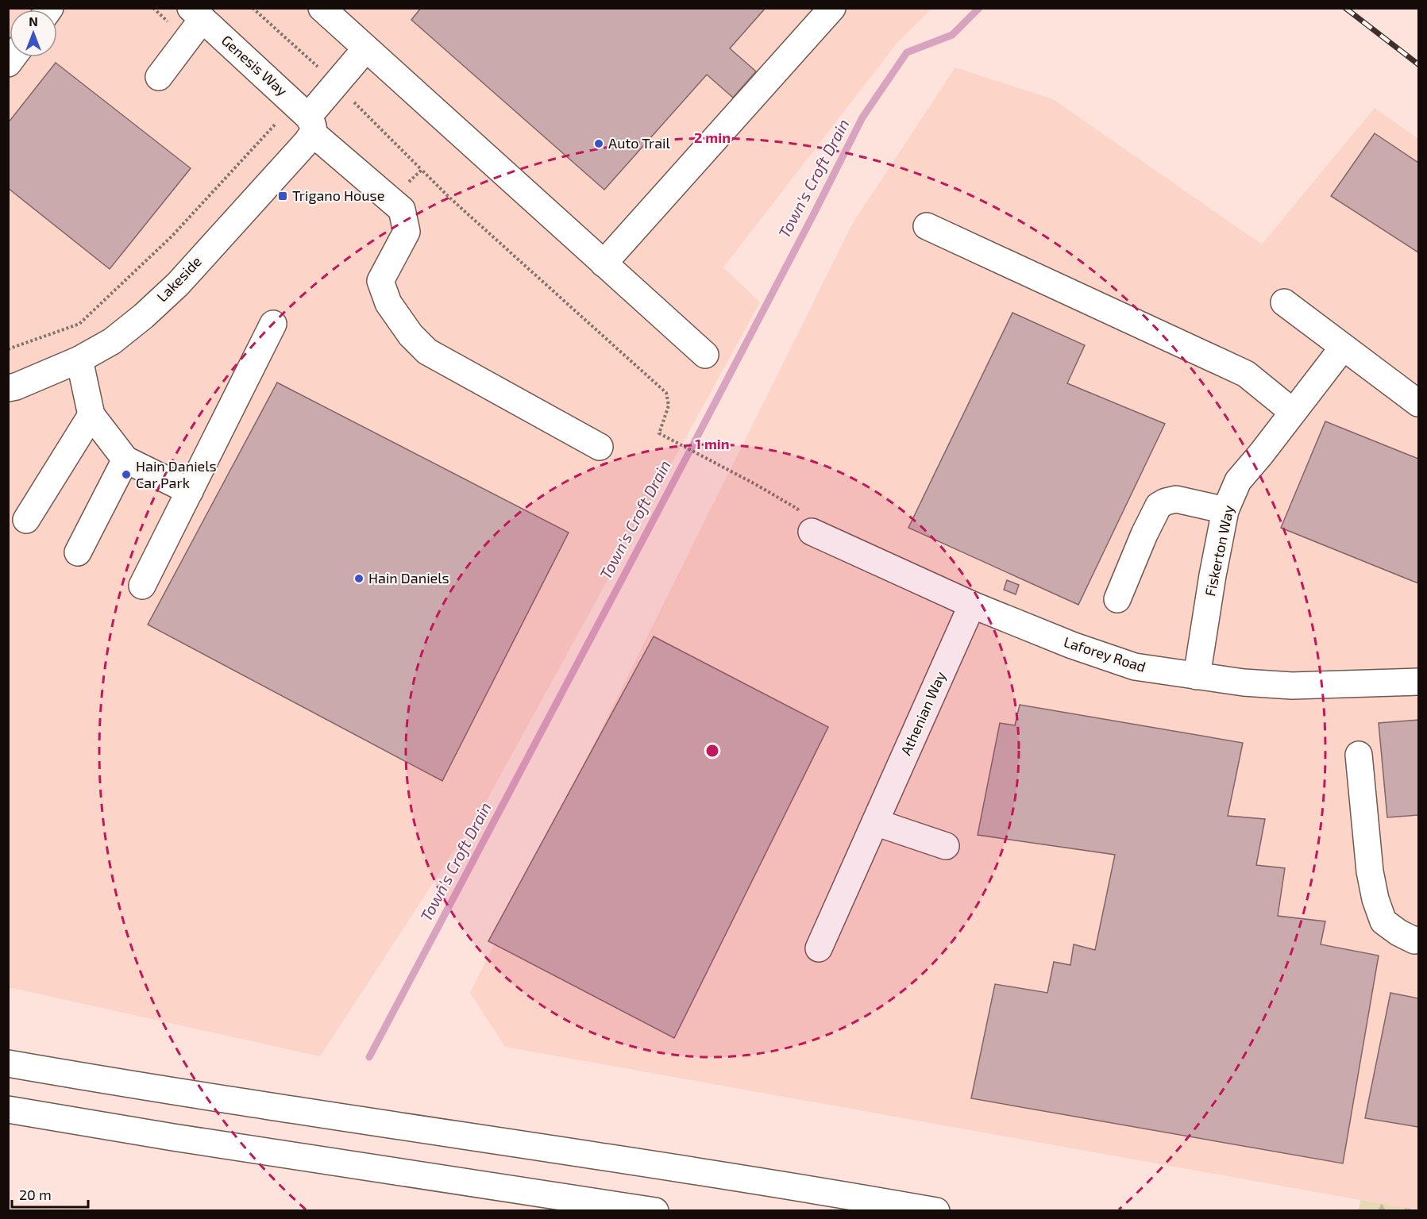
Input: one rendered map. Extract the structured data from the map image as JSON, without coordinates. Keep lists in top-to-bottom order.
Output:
{
  "streets": {
    "main road": [
      "Genesis Way",
      "Lakeside",
      "Fiskerton Way",
      "Laforey Road",
      "Athenian Way"
    ]
  },
  "crossings": [
    ["Genesis Way", "Lakeside"],
    ["Fiskerton Way", "Laforey Road"],
    ["Laforey Road", "Athenian Way"]
  ],
  "water": ["Town's Croft Drain"],
  "places": {
    "other": ["Auto Trail", "Hain Daniels Car Park", "Hain Daniels"],
    "transit": ["Trigano House"]
  },
  "scale_bar": "20 m",
  "north": "top",
  "rings": ["2 min", "1 min"]
}
